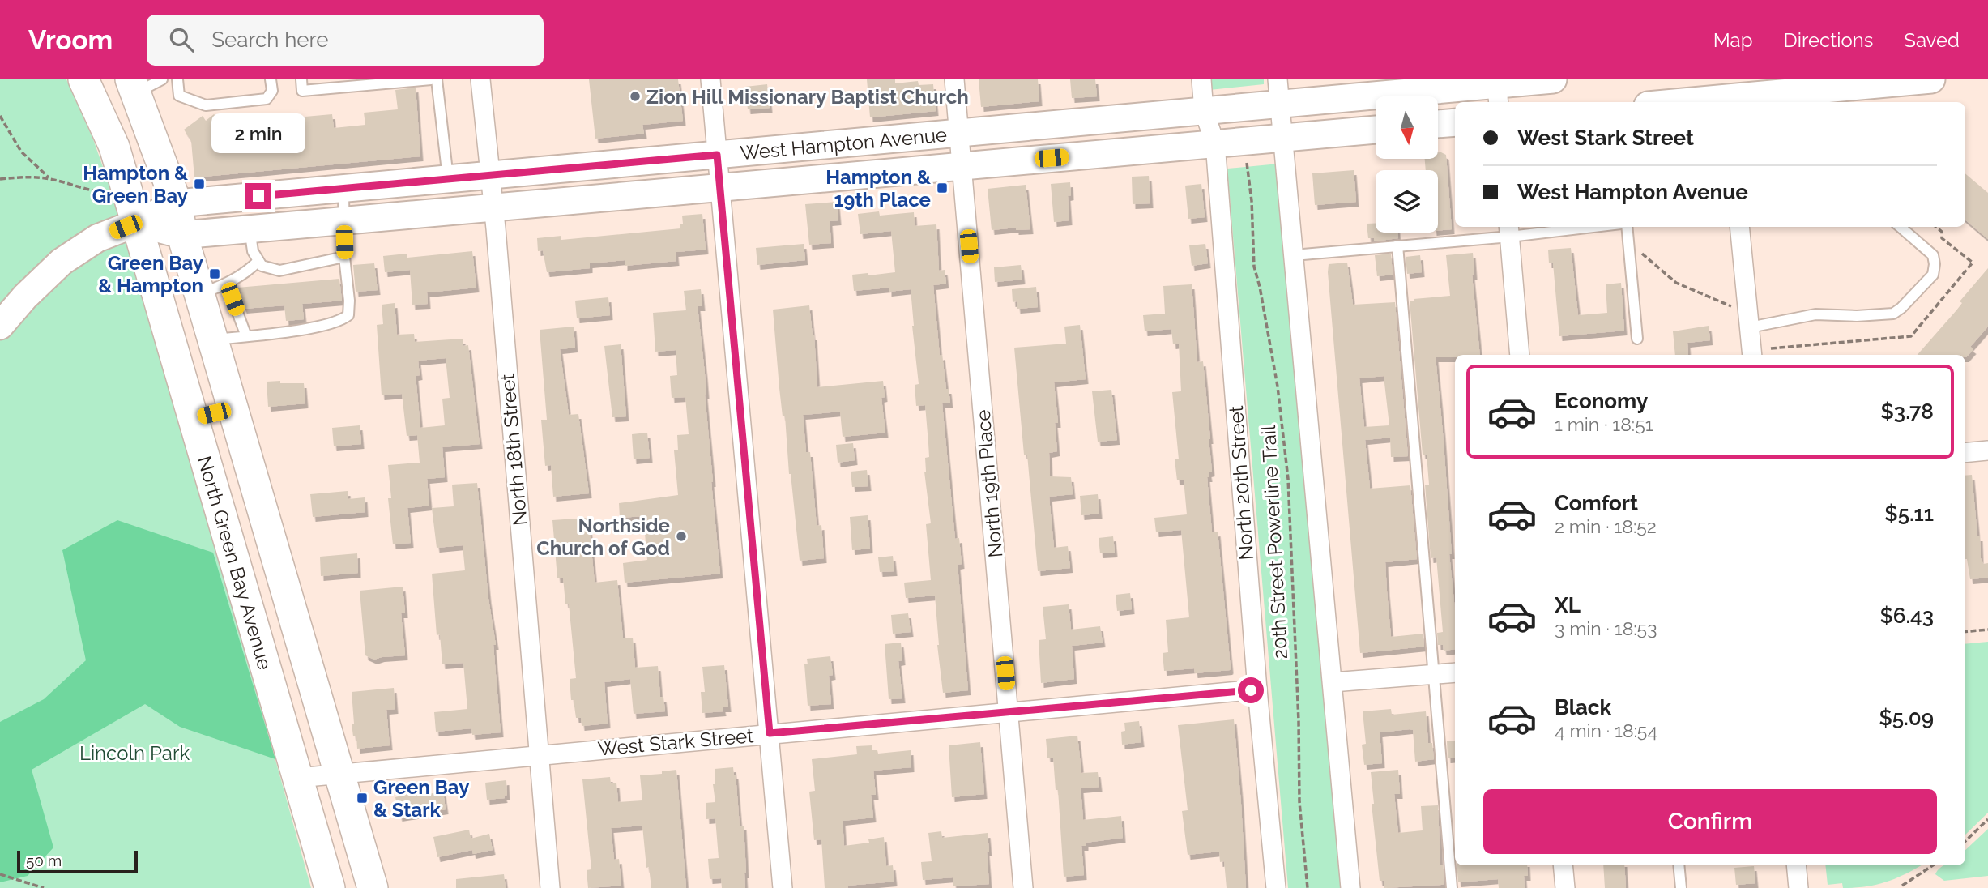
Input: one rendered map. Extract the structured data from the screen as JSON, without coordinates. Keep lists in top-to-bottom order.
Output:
{
  "streets": {
    "main road": ["West Hampton Avenue", "North Green Bay Avenue"],
    "street": [
      "North 18th Street",
      "North 20th Street",
      "North 19th Place",
      "West Stark Street"
    ],
    "path": ["20th Street Powerline Trail"]
  },
  "crossings": [
    ["West Hampton Avenue", "North 18th Street"],
    ["West Hampton Avenue", "North 20th Street"],
    ["West Hampton Avenue", "North 19th Place"],
    ["West Hampton Avenue", "North Green Bay Avenue"],
    ["North 18th Street", "West Stark Street"],
    ["North 20th Street", "West Stark Street"],
    ["North 19th Place", "West Stark Street"],
    ["North Green Bay Avenue", "West Stark Street"]
  ],
  "parks": ["Lincoln Park"],
  "places": {
    "other": ["Zion Hill Missionary Baptist Church", "Northside Church of God"],
    "transit": [
      "Hampton & Green Bay",
      "Hampton & 19th Place",
      "Green Bay & Hampton",
      "Green Bay & Stark"
    ]
  },
  "scale_bar": "50 m",
  "north": "bottom",
  "page": {
    "header": "Vroom",
    "search": "Search here",
    "nav": ["Map", "Directions", "Saved"],
    "banner": ["West Stark Street", "West Hampton Avenue"],
    "bubble": "2 min",
    "list": [
      {
        "name": "Economy",
        "note": "1 min · 18:51",
        "value": "$3.78"
      },
      {
        "name": "Comfort",
        "note": "2 min · 18:52",
        "value": "$5.11"
      },
      {
        "name": "XL",
        "note": "3 min · 18:53",
        "value": "$6.43"
      },
      {
        "name": "Black",
        "note": "4 min · 18:54",
        "value": "$5.09"
      }
    ],
    "buttons": "Confirm",
    "scale": "50 m"
  }
}
